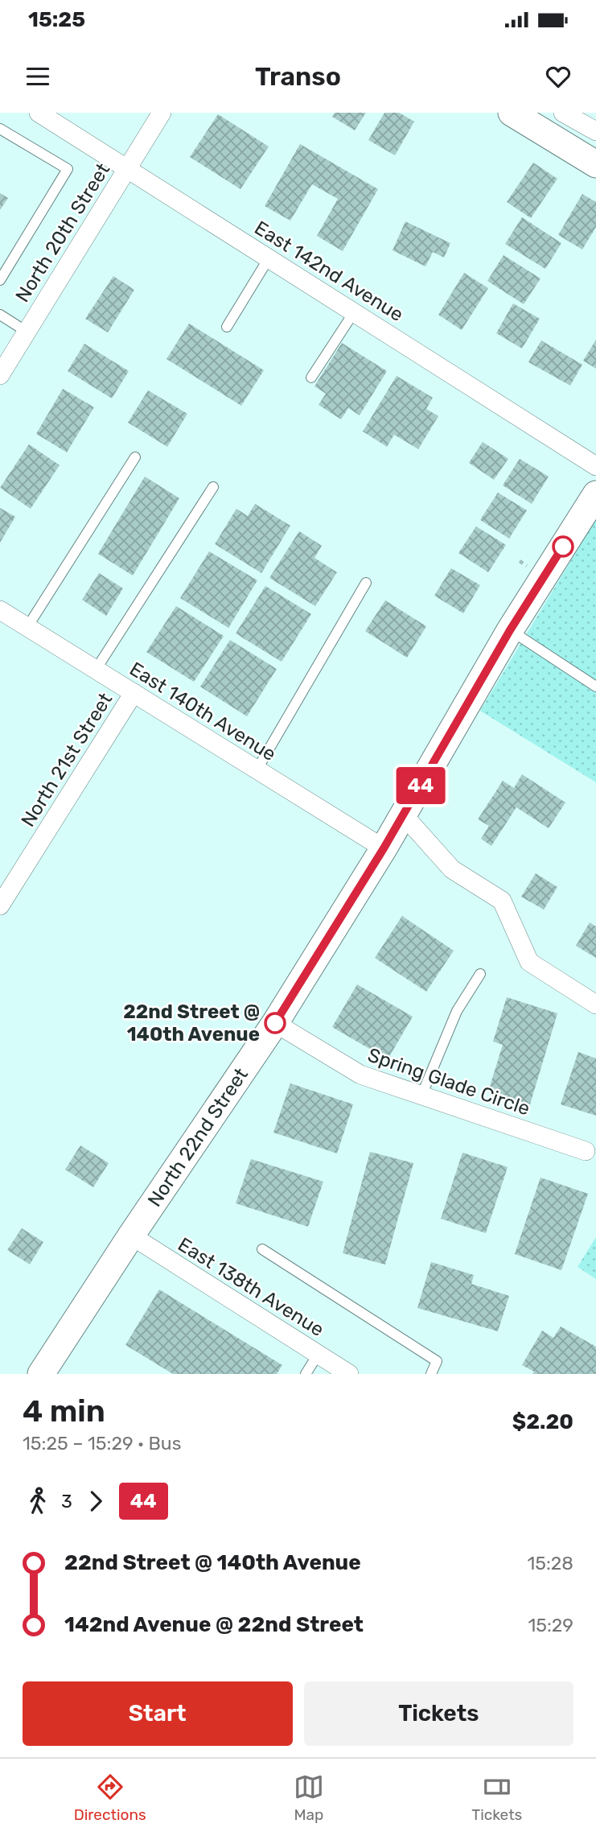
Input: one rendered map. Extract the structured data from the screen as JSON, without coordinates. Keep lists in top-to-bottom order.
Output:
{
  "streets": {
    "street": [
      "North 20th Street",
      "East 142nd Avenue",
      "East 140th Avenue",
      "North 21st Street",
      "Spring Glade Circle",
      "North 22nd Street",
      "East 138th Avenue"
    ]
  },
  "crossings": [
    ["North 20th Street", "East 142nd Avenue"],
    ["East 140th Avenue", "North 21st Street"],
    ["East 140th Avenue", "North 22nd Street"],
    ["Spring Glade Circle", "North 22nd Street"],
    ["North 22nd Street", "East 138th Avenue"]
  ],
  "places": ["22nd Street @ 140th Avenue"],
  "lines": ["bus line 44"],
  "page": {
    "status": "15:25",
    "header": "Transo",
    "on_map": "44",
    "heading": ["4 min", "15:25 – 15:29 · Bus", "$2.20"],
    "legs": ["3", "44"],
    "list": [
      {
        "name": "22nd Street @ 140th Avenue",
        "value": "15:28"
      },
      {
        "name": "142nd Avenue @ 22nd Street",
        "value": "15:29"
      }
    ],
    "buttons": ["Start", "Tickets"],
    "tabs": ["Directions", "Map", "Tickets"]
  }
}
